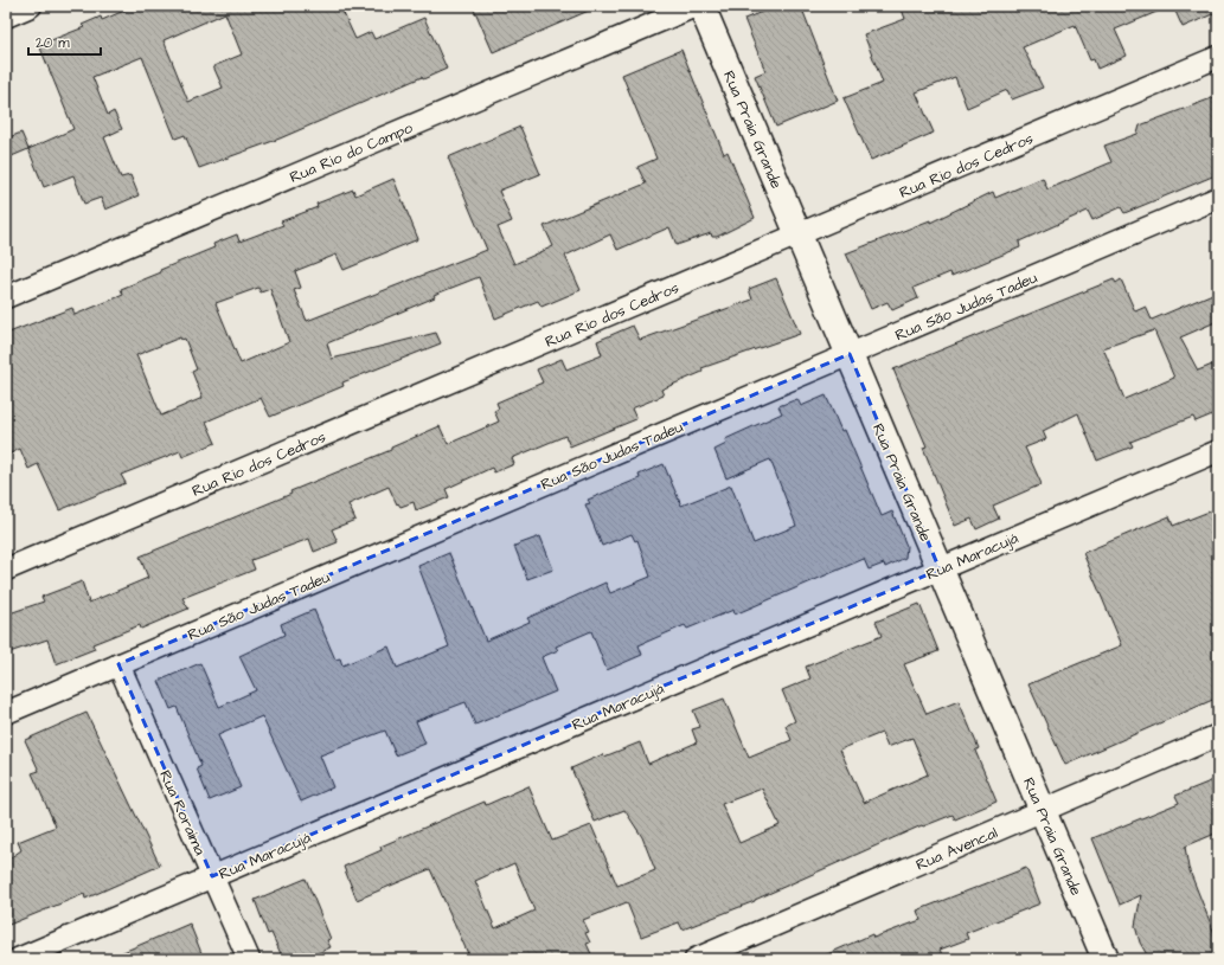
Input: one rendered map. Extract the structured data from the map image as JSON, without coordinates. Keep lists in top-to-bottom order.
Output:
{
  "streets": {
    "street": [
      "Rua Praia Grande",
      "Rua Rio do Campo",
      "Rua Rio dos Cedros",
      "Rua São Judas Tadeu",
      "Rua Maracujá",
      "Rua Roraima",
      "Rua Avencal"
    ]
  },
  "crossings": [
    ["Rua Praia Grande", "Rua Rio dos Cedros"],
    ["Rua Praia Grande", "Rua São Judas Tadeu"],
    ["Rua Praia Grande", "Rua Maracujá"],
    ["Rua Praia Grande", "Rua Avencal"],
    ["Rua São Judas Tadeu", "Rua Roraima"],
    ["Rua Maracujá", "Rua Roraima"]
  ],
  "scale_bar": "20 m"
}
